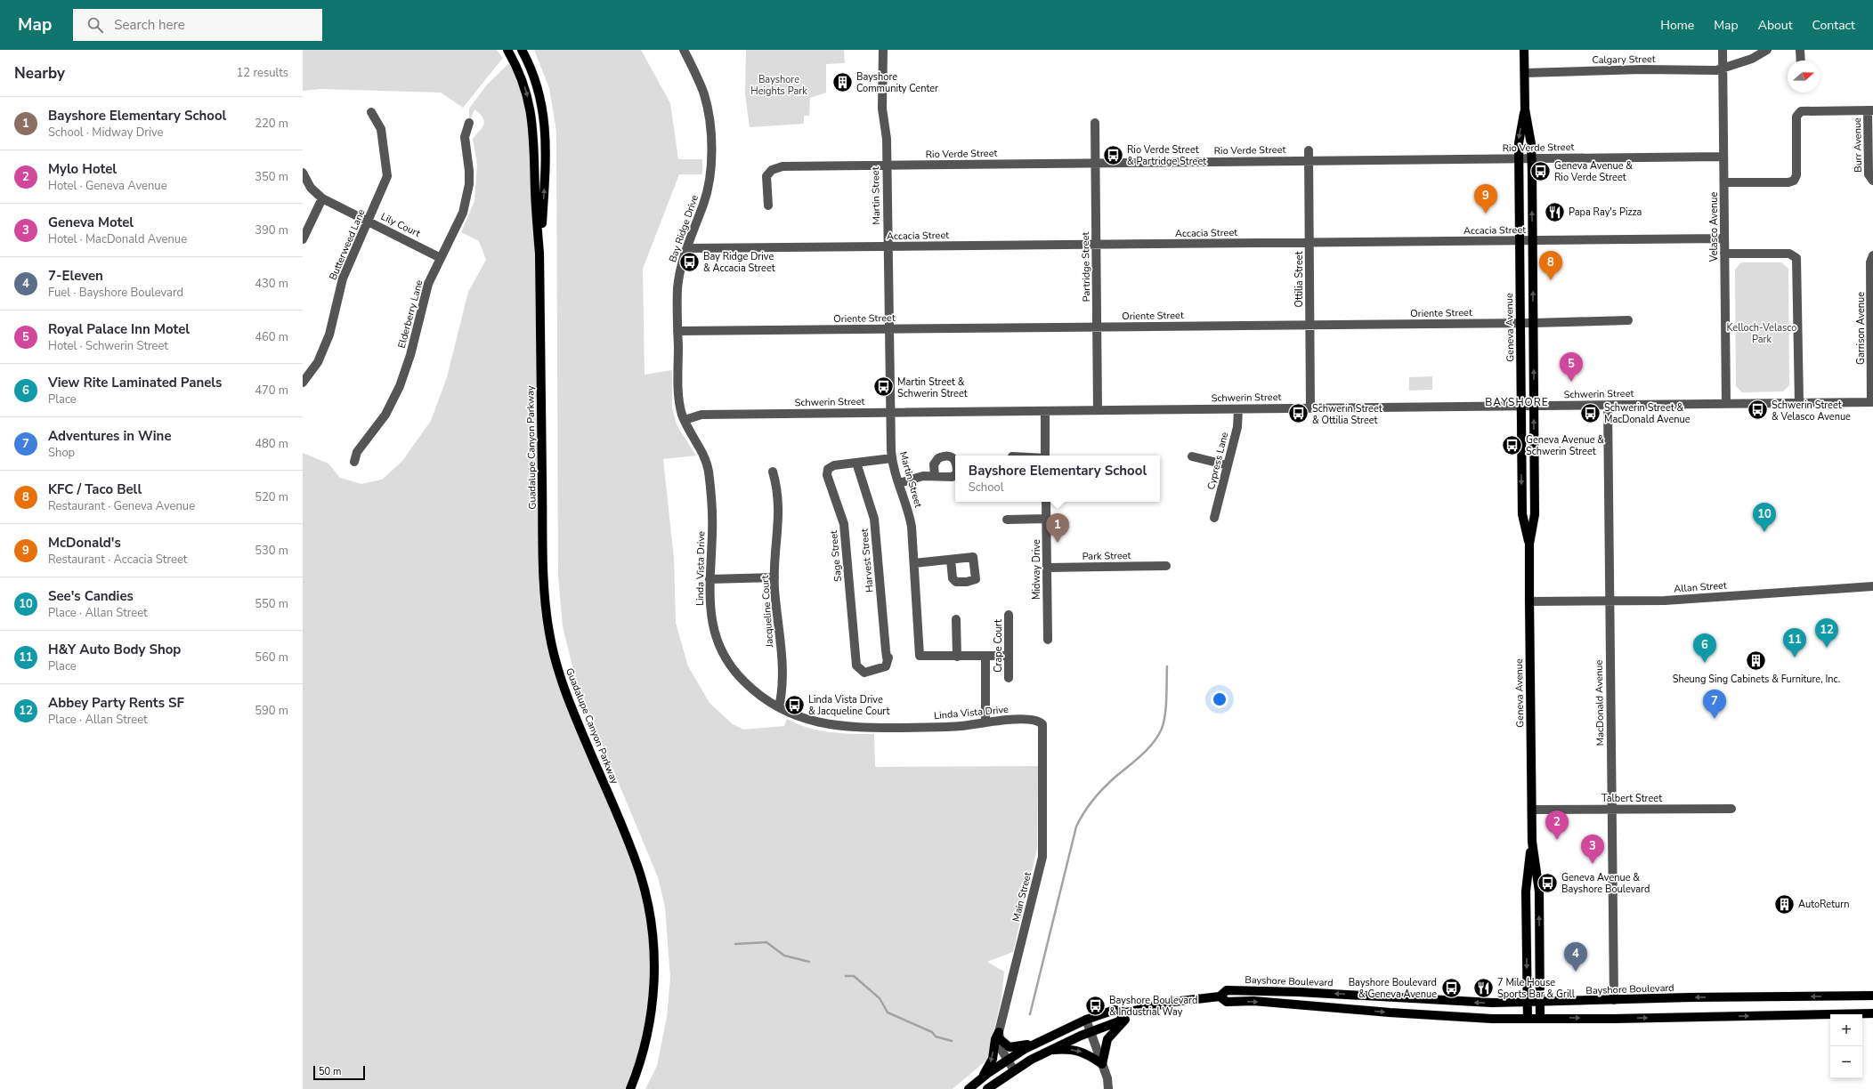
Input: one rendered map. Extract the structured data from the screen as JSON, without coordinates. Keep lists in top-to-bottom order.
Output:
{
  "streets": {
    "main road": ["Geneva Avenue", "Guadalupe Canyon Parkway", "Bayshore Boulevard"],
    "street": [
      "Calgary Street",
      "Burr Avenue",
      "Rio Verde Street",
      "Martin Street",
      "Lily Court",
      "Velasco Avenue",
      "Bay Ridge Drive",
      "Accacia Street",
      "Butterweed Lane",
      "Partridge Street",
      "Ottilia Street",
      "Oriente Street",
      "Elderberry Lane",
      "Garrison Avenue",
      "Schwerin Street",
      "Cypress Lane",
      "Sage Street",
      "Park Street",
      "Harvest Street",
      "Linda Vista Drive",
      "Midway Drive",
      "Allan Street",
      "Jacqueline Court",
      "Crape Court",
      "MacDonald Avenue",
      "Talbert Street",
      "Main Street"
    ]
  },
  "crossings": [
    ["Calgary Street", "Velasco Avenue"],
    ["Calgary Street", "Geneva Avenue"],
    ["Rio Verde Street", "Martin Street"],
    ["Rio Verde Street", "Velasco Avenue"],
    ["Rio Verde Street", "Partridge Street"],
    ["Rio Verde Street", "Ottilia Street"],
    ["Rio Verde Street", "Geneva Avenue"],
    ["Martin Street", "Accacia Street"],
    ["Martin Street", "Oriente Street"],
    ["Martin Street", "Schwerin Street"],
    ["Martin Street", "Sage Street"],
    ["Martin Street", "Crape Court"],
    ["Lily Court", "Butterweed Lane"],
    ["Lily Court", "Elderberry Lane"],
    ["Velasco Avenue", "Accacia Street"],
    ["Velasco Avenue", "Schwerin Street"],
    ["Bay Ridge Drive", "Accacia Street"],
    ["Bay Ridge Drive", "Oriente Street"],
    ["Bay Ridge Drive", "Schwerin Street"],
    ["Bay Ridge Drive", "Linda Vista Drive"],
    ["Accacia Street", "Partridge Street"],
    ["Accacia Street", "Ottilia Street"],
    ["Accacia Street", "Geneva Avenue"],
    ["Partridge Street", "Oriente Street"],
    ["Partridge Street", "Schwerin Street"],
    ["Ottilia Street", "Oriente Street"],
    ["Ottilia Street", "Schwerin Street"],
    ["Oriente Street", "Geneva Avenue"],
    ["Geneva Avenue", "Schwerin Street"],
    ["Geneva Avenue", "Allan Street"],
    ["Geneva Avenue", "Talbert Street"],
    ["Geneva Avenue", "Bayshore Boulevard"],
    ["Garrison Avenue", "Schwerin Street"],
    ["Schwerin Street", "Cypress Lane"],
    ["Schwerin Street", "Linda Vista Drive"],
    ["Schwerin Street", "MacDonald Avenue"],
    ["Sage Street", "Harvest Street"],
    ["Park Street", "Midway Drive"],
    ["Linda Vista Drive", "Jacqueline Court"],
    ["Linda Vista Drive", "Main Street"],
    ["Allan Street", "MacDonald Avenue"],
    ["MacDonald Avenue", "Talbert Street"],
    ["MacDonald Avenue", "Bayshore Boulevard"]
  ],
  "districts": ["BAYSHORE"],
  "parks": ["Bayshore Heights Park", "Kelloch-Velasco Park"],
  "places": {
    "building": ["Bayshore Community Center", "Sheung Sing Cabinets & Furniture, Inc.", "AutoReturn"],
    "bus stop": [
      "Rio Verde Street & Partridge Street",
      "Geneva Avenue & Rio Verde Street",
      "Bay Ridge Drive & Accacia Street",
      "Martin Street & Schwerin Street",
      "Schwerin Street & Velasco Avenue",
      "Schwerin Street & MacDonald Avenue",
      "Schwerin Street & Ottilia Street",
      "Geneva Avenue & Schwerin Street",
      "Linda Vista Drive & Jacqueline Court",
      "Geneva Avenue & Bayshore Boulevard",
      "Bayshore Boulevard & Geneva Avenue",
      "Bayshore Boulevard & Industrial Way"
    ],
    "restaurant": ["Papa Ray's Pizza", "7 Mile House Sports Bar & Grill"]
  },
  "scale_bar": "50 m",
  "north": "right",
  "page": {
    "header": "Map",
    "search": "Search here",
    "nav": [
      "Home",
      "Map",
      "About",
      "Contact"
    ],
    "heading": ["Nearby", "12 results"],
    "list": [
      {
        "mark": "1",
        "name": "Bayshore Elementary School",
        "note": "School · Midway Drive",
        "value": "220 m"
      },
      {
        "mark": "2",
        "name": "Mylo Hotel",
        "note": "Hotel · Geneva Avenue",
        "value": "350 m"
      },
      {
        "mark": "3",
        "name": "Geneva Motel",
        "note": "Hotel · MacDonald Avenue",
        "value": "390 m"
      },
      {
        "mark": "4",
        "name": "7-Eleven",
        "note": "Fuel · Bayshore Boulevard",
        "value": "430 m"
      },
      {
        "mark": "5",
        "name": "Royal Palace Inn Motel",
        "note": "Hotel · Schwerin Street",
        "value": "460 m"
      },
      {
        "mark": "6",
        "name": "View Rite Laminated Panels",
        "note": "Place",
        "value": "470 m"
      },
      {
        "mark": "7",
        "name": "Adventures in Wine",
        "note": "Shop",
        "value": "480 m"
      },
      {
        "mark": "8",
        "name": "KFC / Taco Bell",
        "note": "Restaurant · Geneva Avenue",
        "value": "520 m"
      },
      {
        "mark": "9",
        "name": "McDonald's",
        "note": "Restaurant · Accacia Street",
        "value": "530 m"
      },
      {
        "mark": "10",
        "name": "See's Candies",
        "note": "Place · Allan Street",
        "value": "550 m"
      },
      {
        "mark": "11",
        "name": "H&Y Auto Body Shop",
        "note": "Place",
        "value": "560 m"
      },
      {
        "mark": "12",
        "name": "Abbey Party Rents SF",
        "note": "Place · Allan Street",
        "value": "590 m"
      }
    ],
    "pins": [
      "9",
      "8",
      "5",
      "10",
      "1",
      "12",
      "11",
      "6",
      "7",
      "2",
      "3",
      "4"
    ],
    "popup": ["Bayshore Elementary School", "School"],
    "map_buttons": ["+", "−"],
    "scale": "50 m"
  }
}
